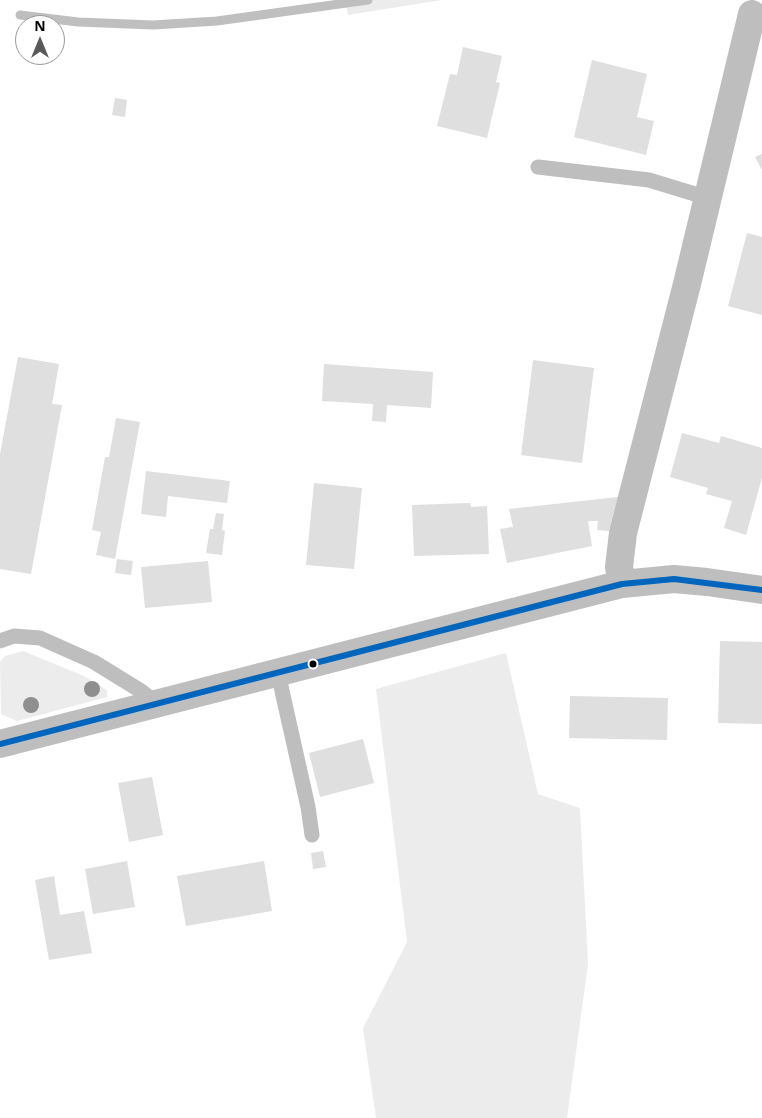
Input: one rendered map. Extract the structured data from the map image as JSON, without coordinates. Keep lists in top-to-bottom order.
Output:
{
  "north": "top"
}
